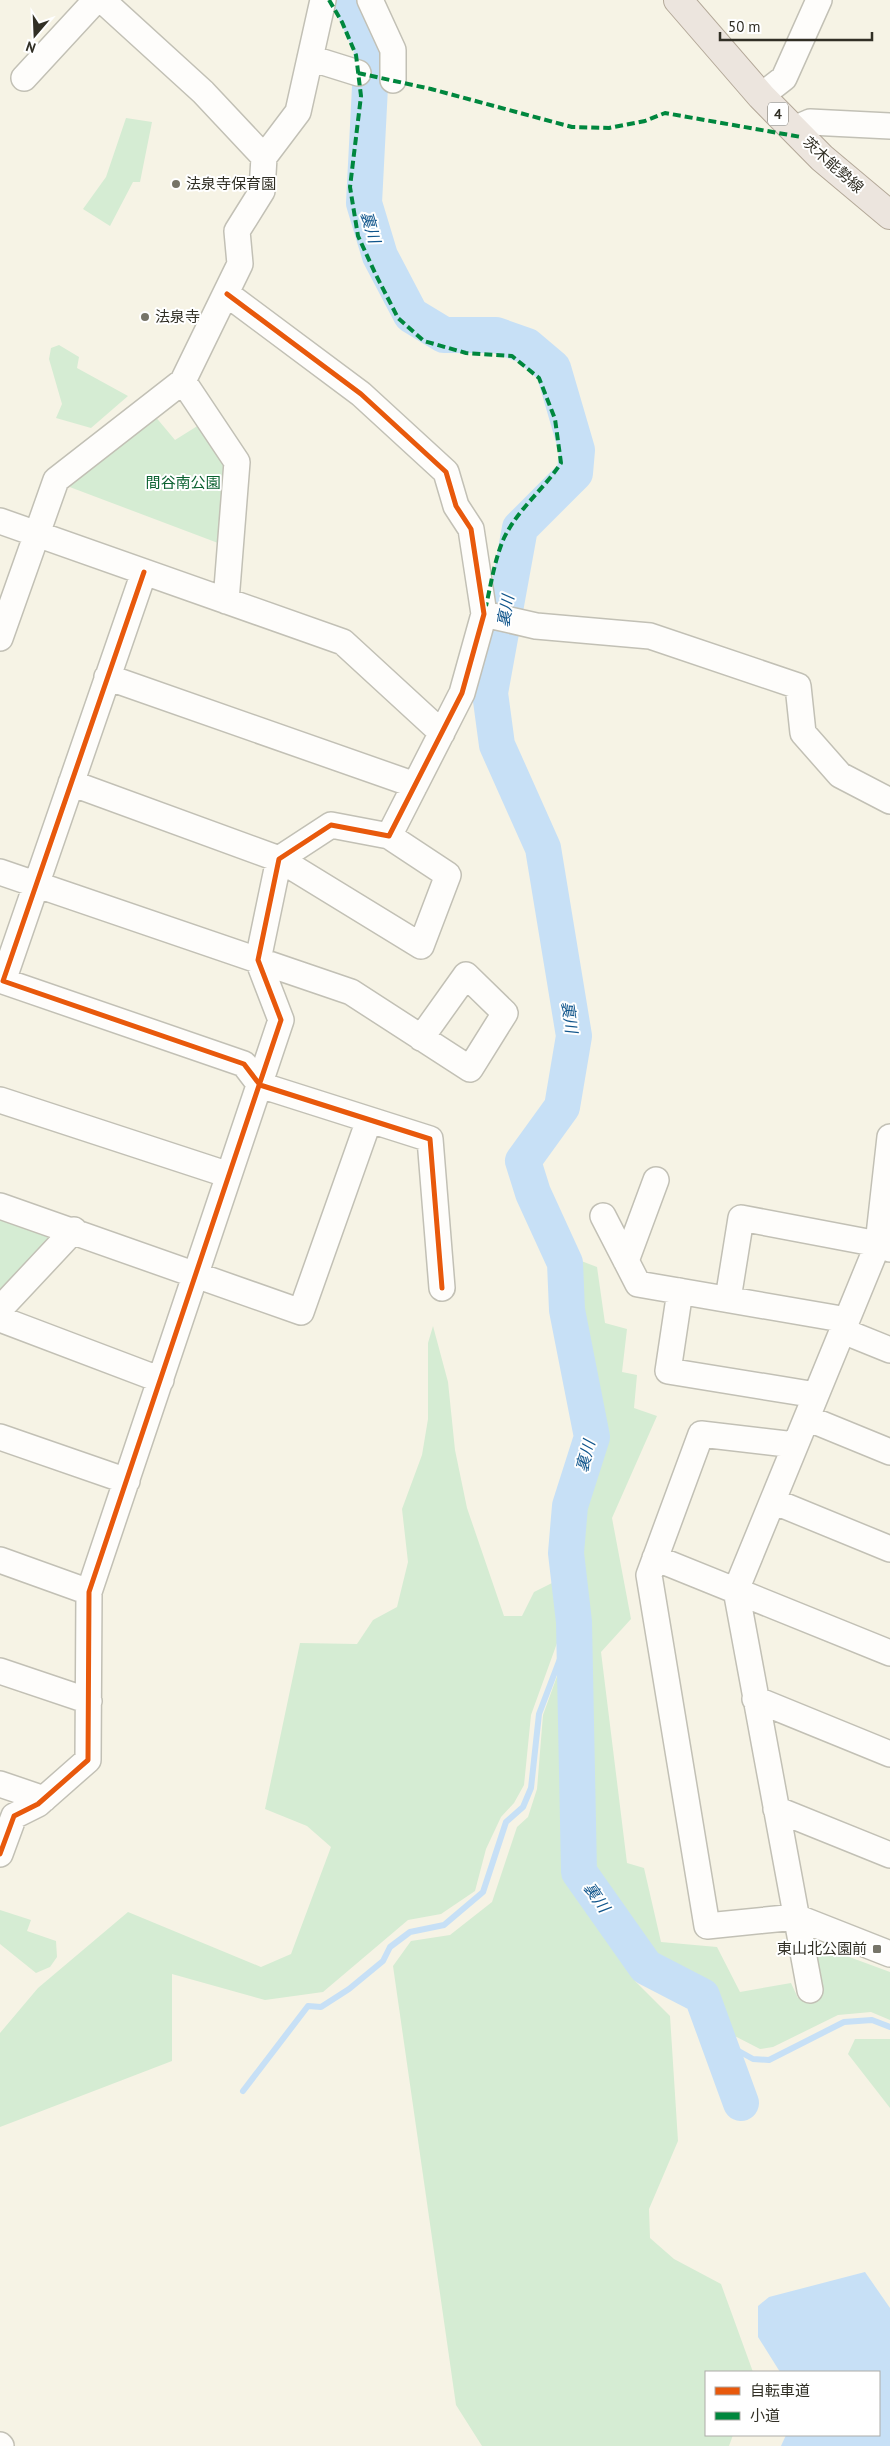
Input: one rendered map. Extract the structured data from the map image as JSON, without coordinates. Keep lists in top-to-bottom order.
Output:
{
  "streets": {
    "main road": ["4", "茨木能勢線"]
  },
  "water": ["裏川"],
  "parks": ["間谷南公園"],
  "places": {
    "other": ["法泉寺保育園", "法泉寺"],
    "transit": ["東山北公園前"]
  },
  "legend": ["自転車道", "小道"],
  "scale_bar": "50 m",
  "north": "bottom"
}
